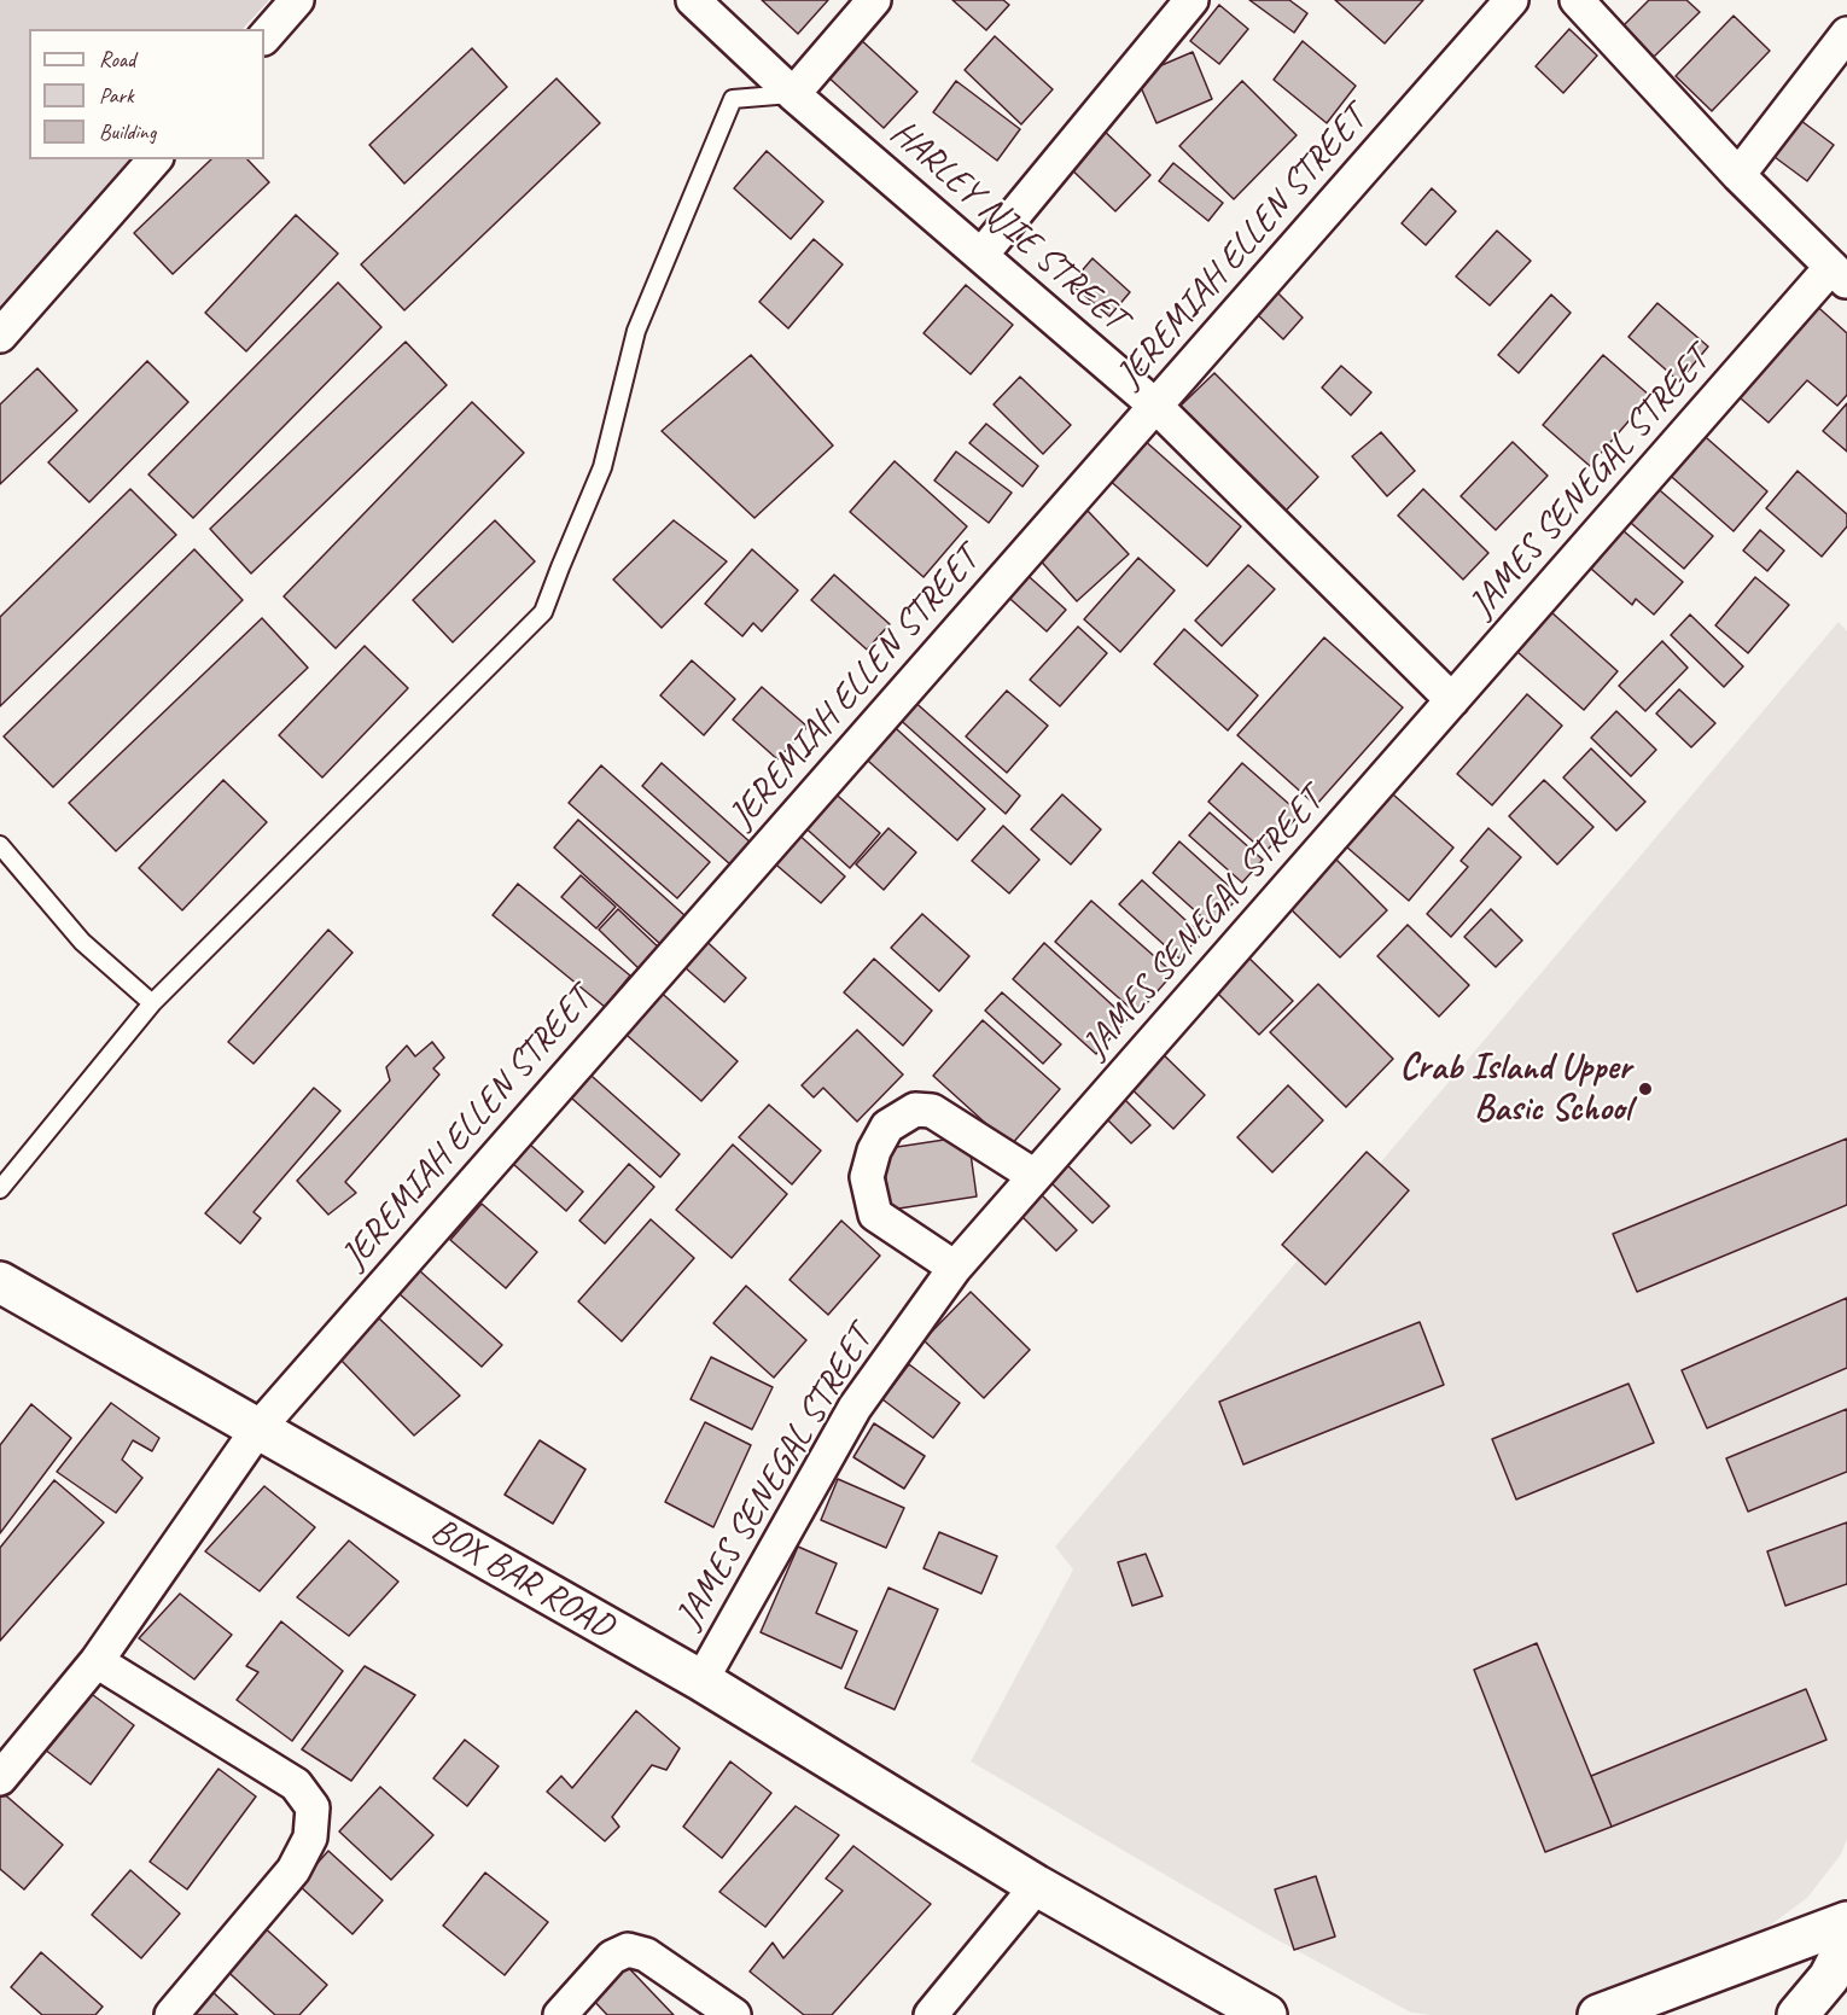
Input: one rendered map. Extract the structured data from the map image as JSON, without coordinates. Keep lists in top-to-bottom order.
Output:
{
  "streets": {
    "street": [
      "HARLEY NJIE STREET",
      "JEREMIAH ELLEN STREET",
      "JAMES SENEGAL STREET",
      "BOX BAR ROAD"
    ]
  },
  "crossings": [
    ["HARLEY NJIE STREET", "JEREMIAH ELLEN STREET"],
    ["HARLEY NJIE STREET", "JAMES SENEGAL STREET"],
    ["JEREMIAH ELLEN STREET", "BOX BAR ROAD"],
    ["JAMES SENEGAL STREET", "BOX BAR ROAD"]
  ],
  "places": ["Crab Island Upper Basic School"],
  "legend": ["Road", "Park", "Building"]
}
